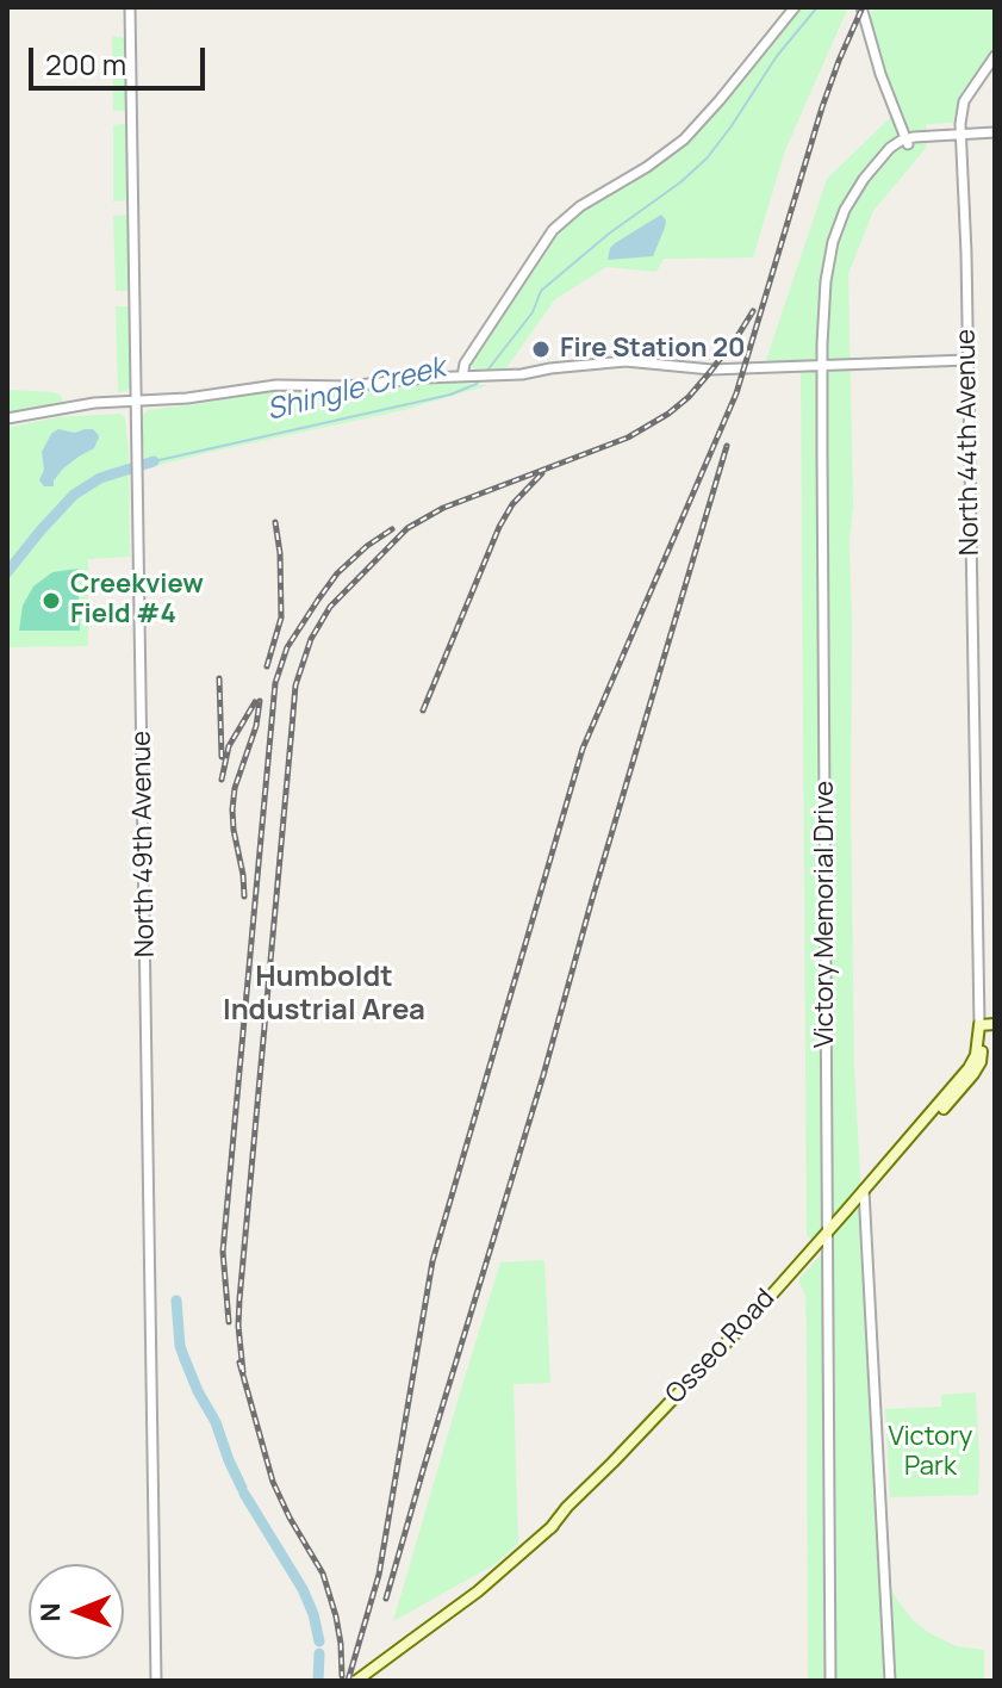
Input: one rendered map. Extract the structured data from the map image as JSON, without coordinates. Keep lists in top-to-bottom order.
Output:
{
  "streets": {
    "main road": ["Osseo Road"],
    "street": ["North 44th Avenue", "North 49th Avenue", "Victory Memorial Drive"]
  },
  "crossings": [
    ["North 44th Avenue", "Victory Memorial Drive"],
    ["North 44th Avenue", "Osseo Road"],
    ["Victory Memorial Drive", "Osseo Road"]
  ],
  "districts": ["Humboldt Industrial Area"],
  "water": ["Shingle Creek"],
  "parks": ["Victory Park"],
  "places": ["Fire Station 20", "Creekview Field #4"],
  "scale_bar": "200 m",
  "north": "left"
}
